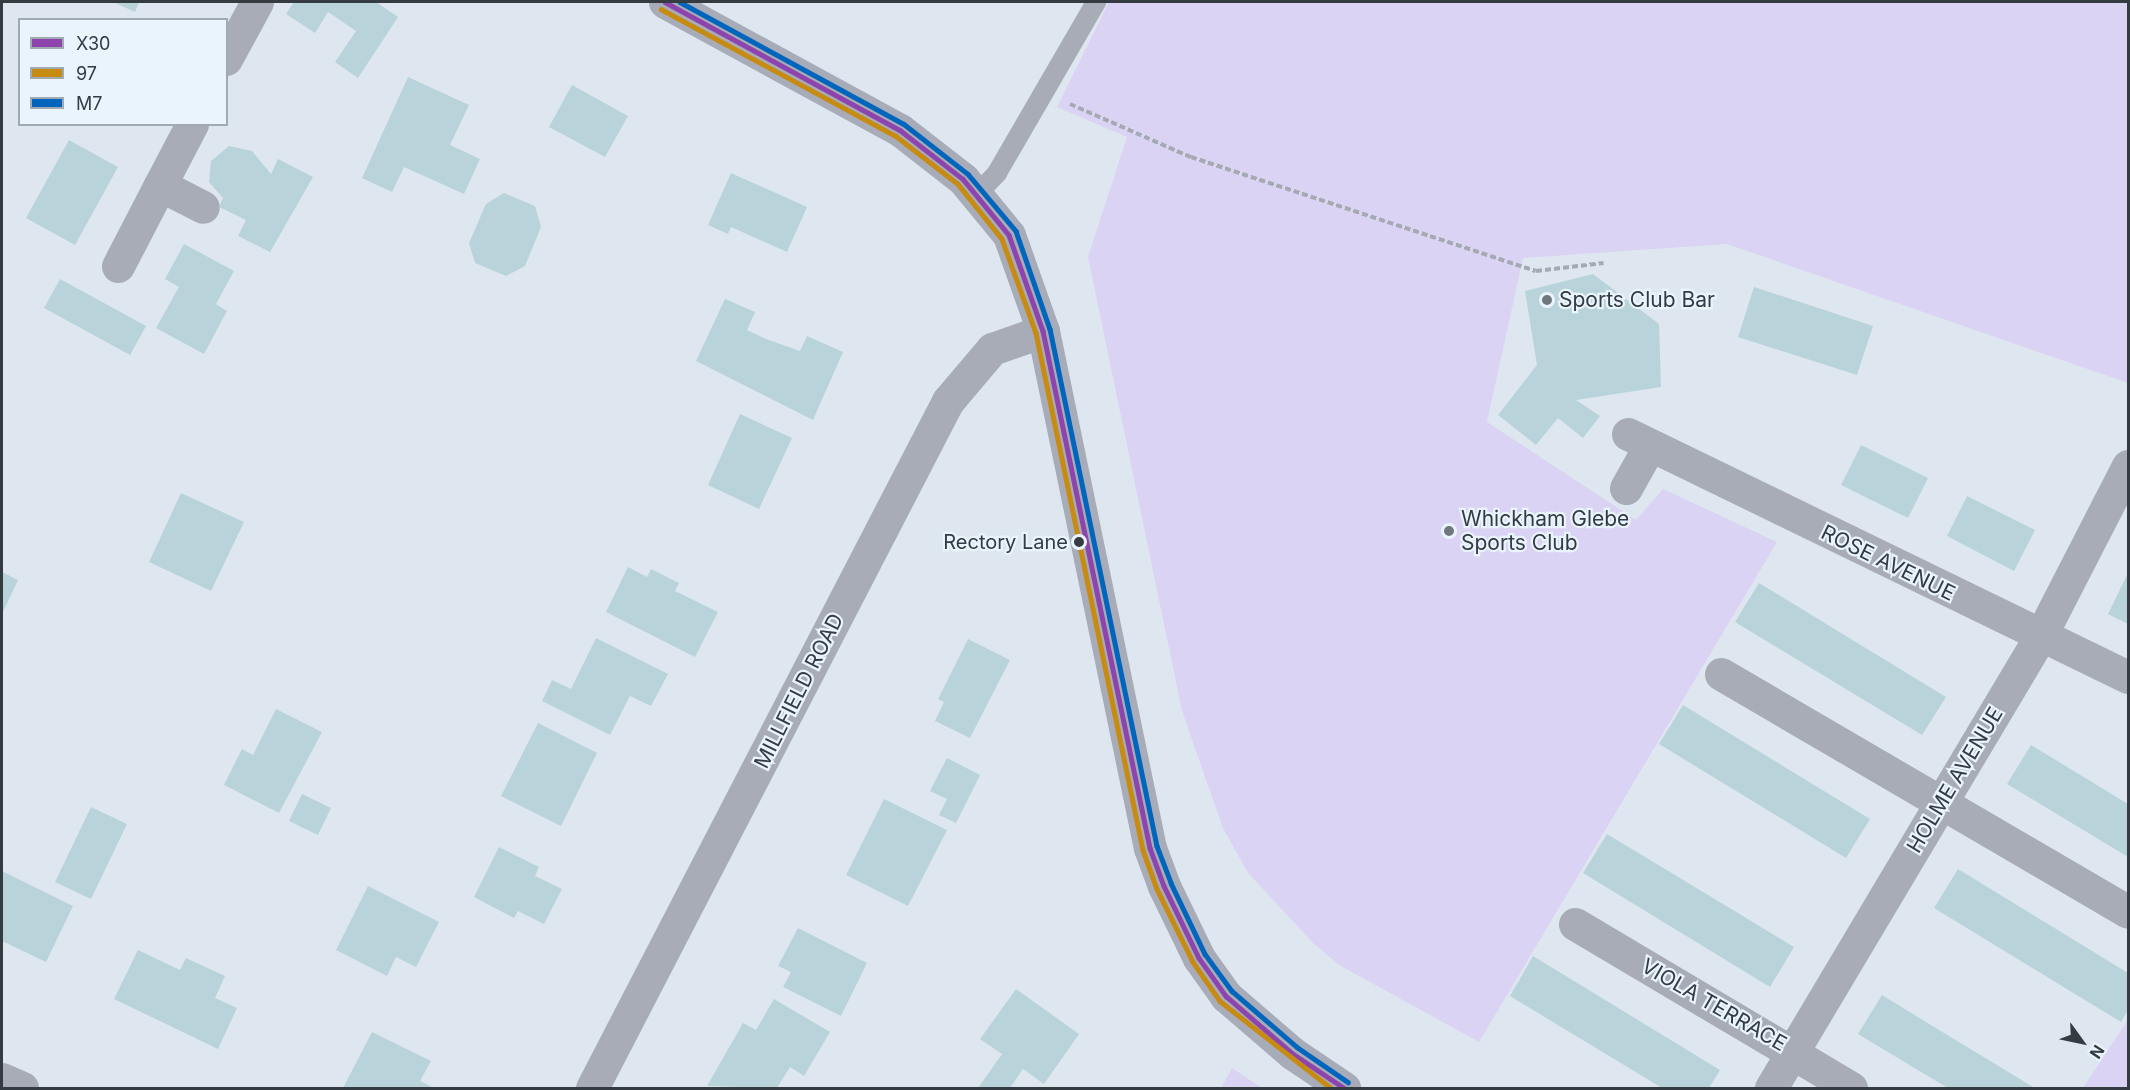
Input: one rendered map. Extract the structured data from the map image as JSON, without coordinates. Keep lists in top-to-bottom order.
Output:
{
  "streets": {
    "street": [
      "ROSE AVENUE",
      "MILLFIELD ROAD",
      "HOLME AVENUE",
      "VIOLA TERRACE"
    ]
  },
  "crossings": [
    ["ROSE AVENUE", "HOLME AVENUE"],
    ["HOLME AVENUE", "VIOLA TERRACE"]
  ],
  "places": ["Sports Club Bar", "Whickham Glebe Sports Club", "Rectory Lane"],
  "lines": ["transit line X30", "transit line M7", "transit line 97"],
  "legend": ["X30", "97", "M7"],
  "north": "bottom right"
}
